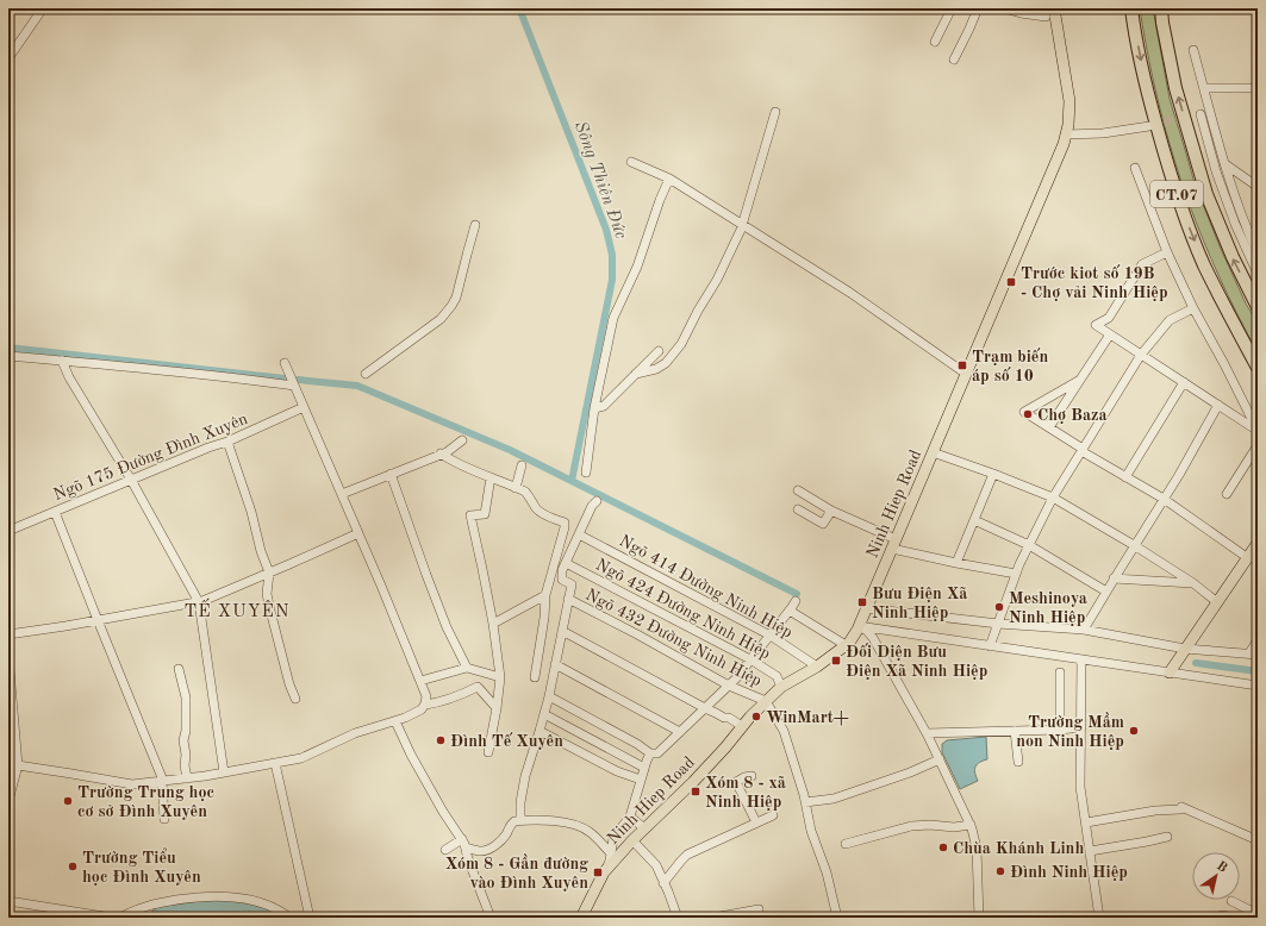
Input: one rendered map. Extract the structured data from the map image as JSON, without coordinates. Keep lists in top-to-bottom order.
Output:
{
  "streets": {
    "highway": ["CT.07"],
    "main road": ["Ninh Hiep Road"],
    "street": [
      "Ngõ 175 Đường Đình Xuyên",
      "Ngõ 414 Đường Ninh Hiệp",
      "Ngõ 424 Đường Ninh Hiệp",
      "Ngõ 432 Đường Ninh Hiệp"
    ]
  },
  "crossings": [
    ["Ninh Hiep Road", "Ngõ 414 Đường Ninh Hiệp"],
    ["Ninh Hiep Road", "Ngõ 424 Đường Ninh Hiệp"],
    ["Ninh Hiep Road", "Ngõ 432 Đường Ninh Hiệp"]
  ],
  "districts": ["TẾ XUYÊN"],
  "water": ["Sông Thiên Đức"],
  "places": {
    "transit": [
      "Trước kiot số 19B - Chợ vải Ninh Hiệp",
      "Trạm biến áp số 10",
      "Bưu Điện Xã Ninh Hiệp",
      "Đối Diện Bưu Điện Xã Ninh Hiệp",
      "Xóm 8 - xã Ninh Hiệp",
      "Xóm 8 - Gần đường vào Đình Xuyên"
    ],
    "other": [
      "Chợ Baza",
      "Meshinoya Ninh Hiệp",
      "WinMart+",
      "Trường Mầm non Ninh Hiệp",
      "Đình Tế Xuyên",
      "Trường Trung học cơ sở Đình Xuyên",
      "Chùa Khánh Linh",
      "Trường Tiểu học Đình Xuyên",
      "Đình Ninh Hiệp"
    ]
  },
  "north": "top right"
}
